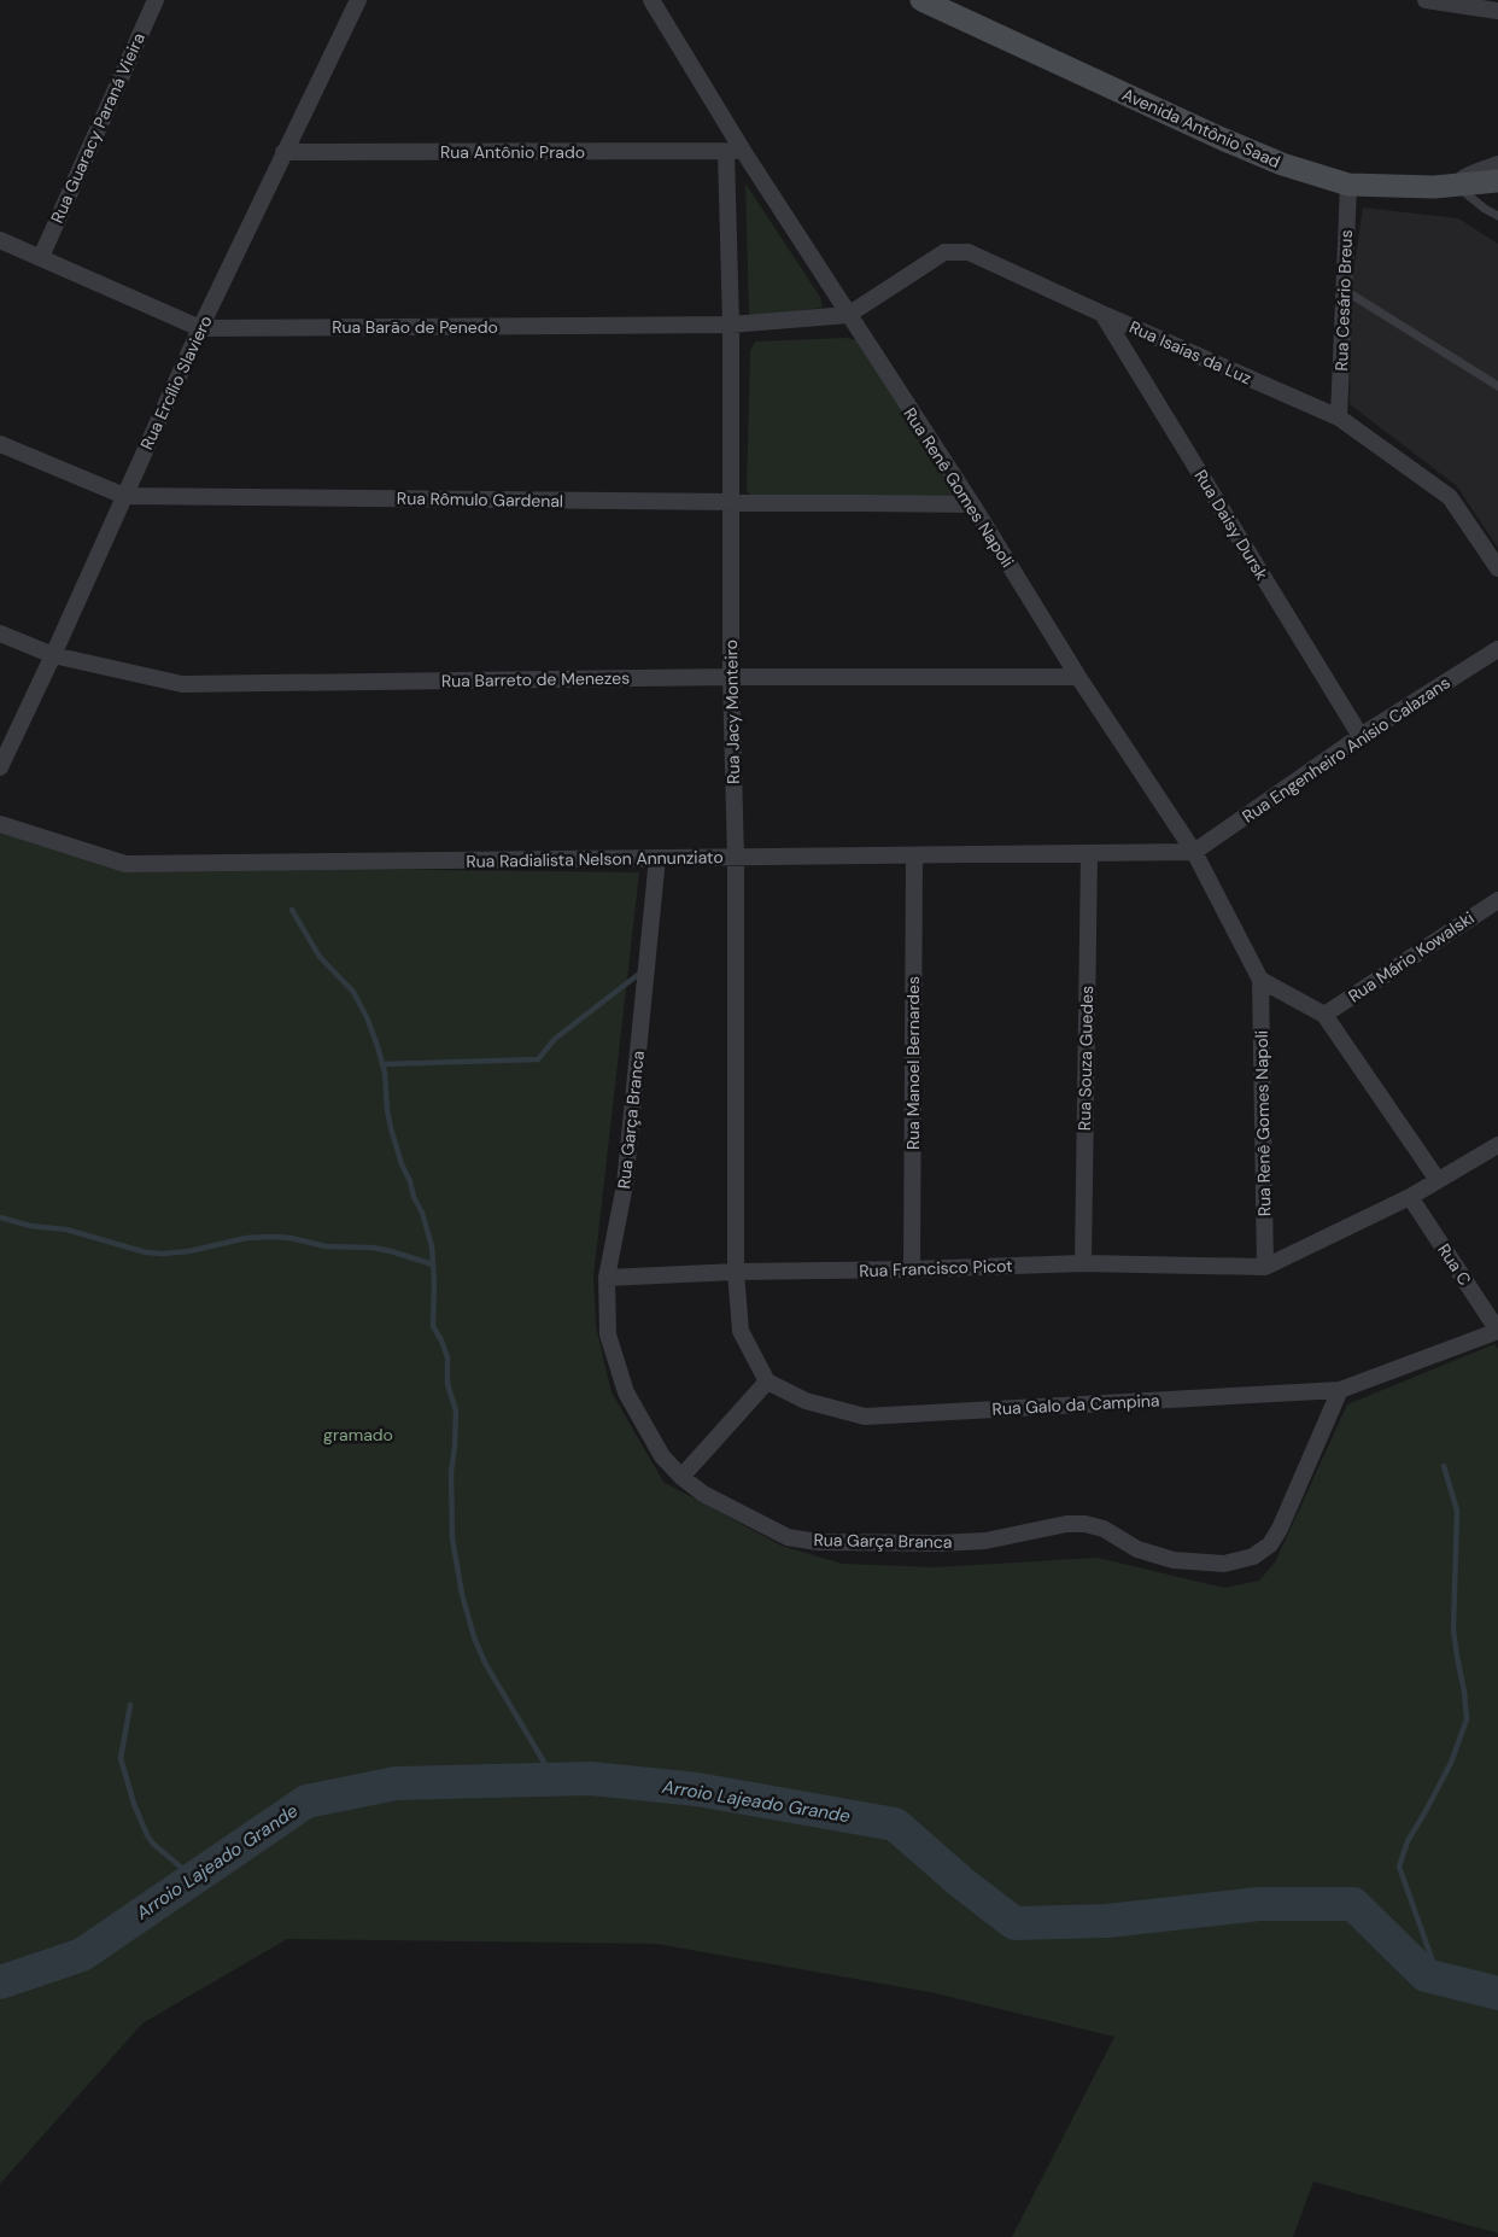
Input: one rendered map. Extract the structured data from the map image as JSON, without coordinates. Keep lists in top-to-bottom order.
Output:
{
  "streets": {
    "main road": ["Avenida Antônio Saad"],
    "street": [
      "Rua Guaracy Paraná Vieira",
      "Rua Antônio Prado",
      "Rua Cesário Breus",
      "Rua Barão de Penedo",
      "Rua Isaías da Luz",
      "Rua Ercílio Slaviero",
      "Rua Renê Gomes Napoli",
      "Rua Rômulo Gardenal",
      "Rua Daisy Dursk",
      "Rua Barreto de Menezes",
      "Rua Jacy Monteiro",
      "Rua Engenheiro Anísio Calazans",
      "Rua Radialista Nelson Annunziato",
      "Rua Mário Kowalski",
      "Rua Souza Guedes",
      "Rua Manoel Bernardes",
      "Rua Garça Branca",
      "Rua C",
      "Rua Francisco Picot",
      "Rua Galo da Campina"
    ]
  },
  "crossings": [
    ["Rua Guaracy Paraná Vieira", "Rua Barão de Penedo"],
    ["Avenida Antônio Saad", "Rua Cesário Breus"],
    ["Rua Antônio Prado", "Rua Ercílio Slaviero"],
    ["Rua Antônio Prado", "Rua Renê Gomes Napoli"],
    ["Rua Antônio Prado", "Rua Jacy Monteiro"],
    ["Rua Cesário Breus", "Rua Isaías da Luz"],
    ["Rua Barão de Penedo", "Rua Isaías da Luz"],
    ["Rua Barão de Penedo", "Rua Ercílio Slaviero"],
    ["Rua Barão de Penedo", "Rua Renê Gomes Napoli"],
    ["Rua Barão de Penedo", "Rua Jacy Monteiro"],
    ["Rua Isaías da Luz", "Rua Renê Gomes Napoli"],
    ["Rua Isaías da Luz", "Rua Daisy Dursk"],
    ["Rua Ercílio Slaviero", "Rua Rômulo Gardenal"],
    ["Rua Ercílio Slaviero", "Rua Barreto de Menezes"],
    ["Rua Renê Gomes Napoli", "Rua Rômulo Gardenal"],
    ["Rua Renê Gomes Napoli", "Rua Barreto de Menezes"],
    ["Rua Renê Gomes Napoli", "Rua Jacy Monteiro"],
    ["Rua Renê Gomes Napoli", "Rua Engenheiro Anísio Calazans"],
    ["Rua Renê Gomes Napoli", "Rua Radialista Nelson Annunziato"],
    ["Rua Renê Gomes Napoli", "Rua Francisco Picot"],
    ["Rua Rômulo Gardenal", "Rua Jacy Monteiro"],
    ["Rua Daisy Dursk", "Rua Engenheiro Anísio Calazans"],
    ["Rua Barreto de Menezes", "Rua Jacy Monteiro"],
    ["Rua Jacy Monteiro", "Rua Radialista Nelson Annunziato"],
    ["Rua Jacy Monteiro", "Rua Francisco Picot"],
    ["Rua Engenheiro Anísio Calazans", "Rua Radialista Nelson Annunziato"],
    ["Rua Radialista Nelson Annunziato", "Rua Souza Guedes"],
    ["Rua Radialista Nelson Annunziato", "Rua Manoel Bernardes"],
    ["Rua Radialista Nelson Annunziato", "Rua Garça Branca"],
    ["Rua Souza Guedes", "Rua Francisco Picot"],
    ["Rua Manoel Bernardes", "Rua Francisco Picot"],
    ["Rua Garça Branca", "Rua Francisco Picot"],
    ["Rua Garça Branca", "Rua Galo da Campina"],
    ["Rua C", "Rua Galo da Campina"]
  ],
  "water": ["Arroio Lajeado Grande"],
  "parks": ["gramado"]
}
